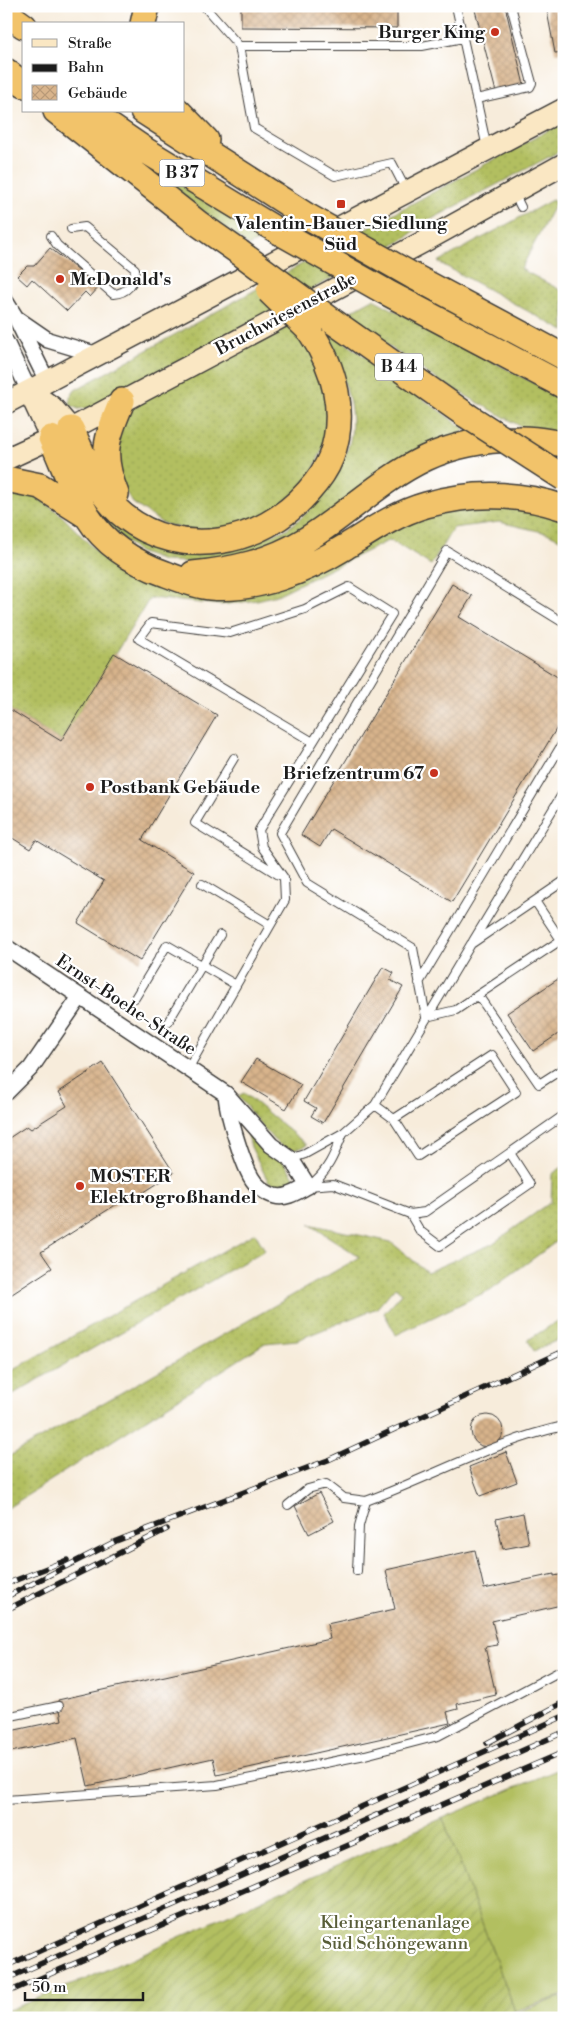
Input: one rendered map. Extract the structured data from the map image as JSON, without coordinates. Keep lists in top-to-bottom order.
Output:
{
  "streets": {
    "highway": ["B 37", "B 44"],
    "main road": ["Bruchwiesenstraße"],
    "street": ["Ernst-Boehe-Straße"]
  },
  "parks": ["Kleingartenanlage Süd Schöngewann"],
  "places": {
    "other": [
      "Burger King",
      "McDonald's",
      "Briefzentrum 67",
      "Postbank Gebäude",
      "MOSTER Elektrogroßhandel"
    ],
    "transit": ["Valentin-Bauer-Siedlung Süd"]
  },
  "legend": ["Straße", "Bahn", "Gebäude"],
  "scale_bar": "50 m"
}
